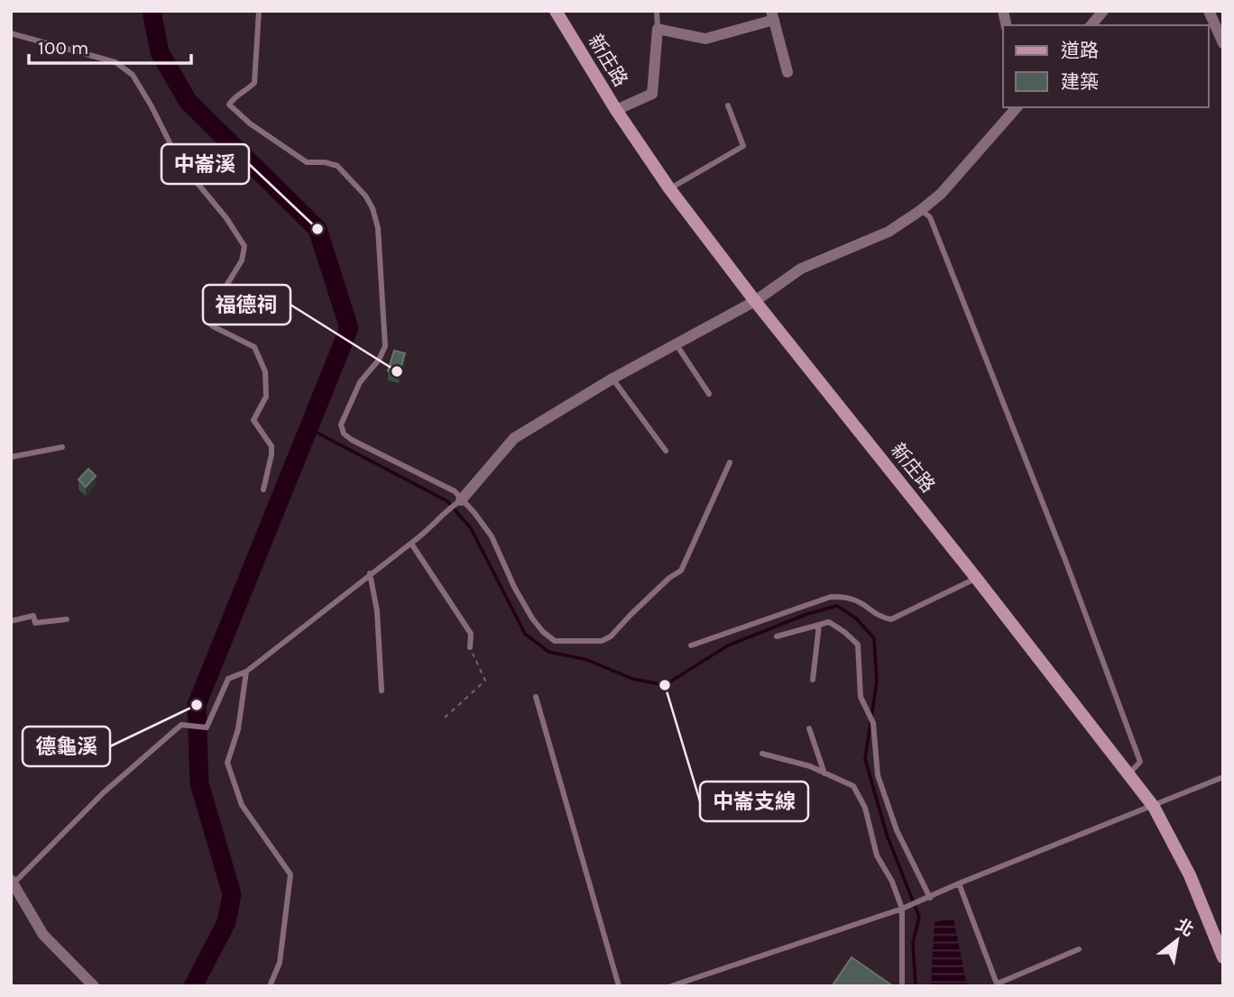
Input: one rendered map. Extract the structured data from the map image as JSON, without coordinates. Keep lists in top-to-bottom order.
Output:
{
  "streets": {
    "street": ["新庄路"]
  },
  "places": [
    "中崙溪",
    "福德祠",
    "中崙支線",
    "德龜溪"
  ],
  "legend": ["道路", "建築"],
  "scale_bar": "100 m",
  "north": "top right"
}
